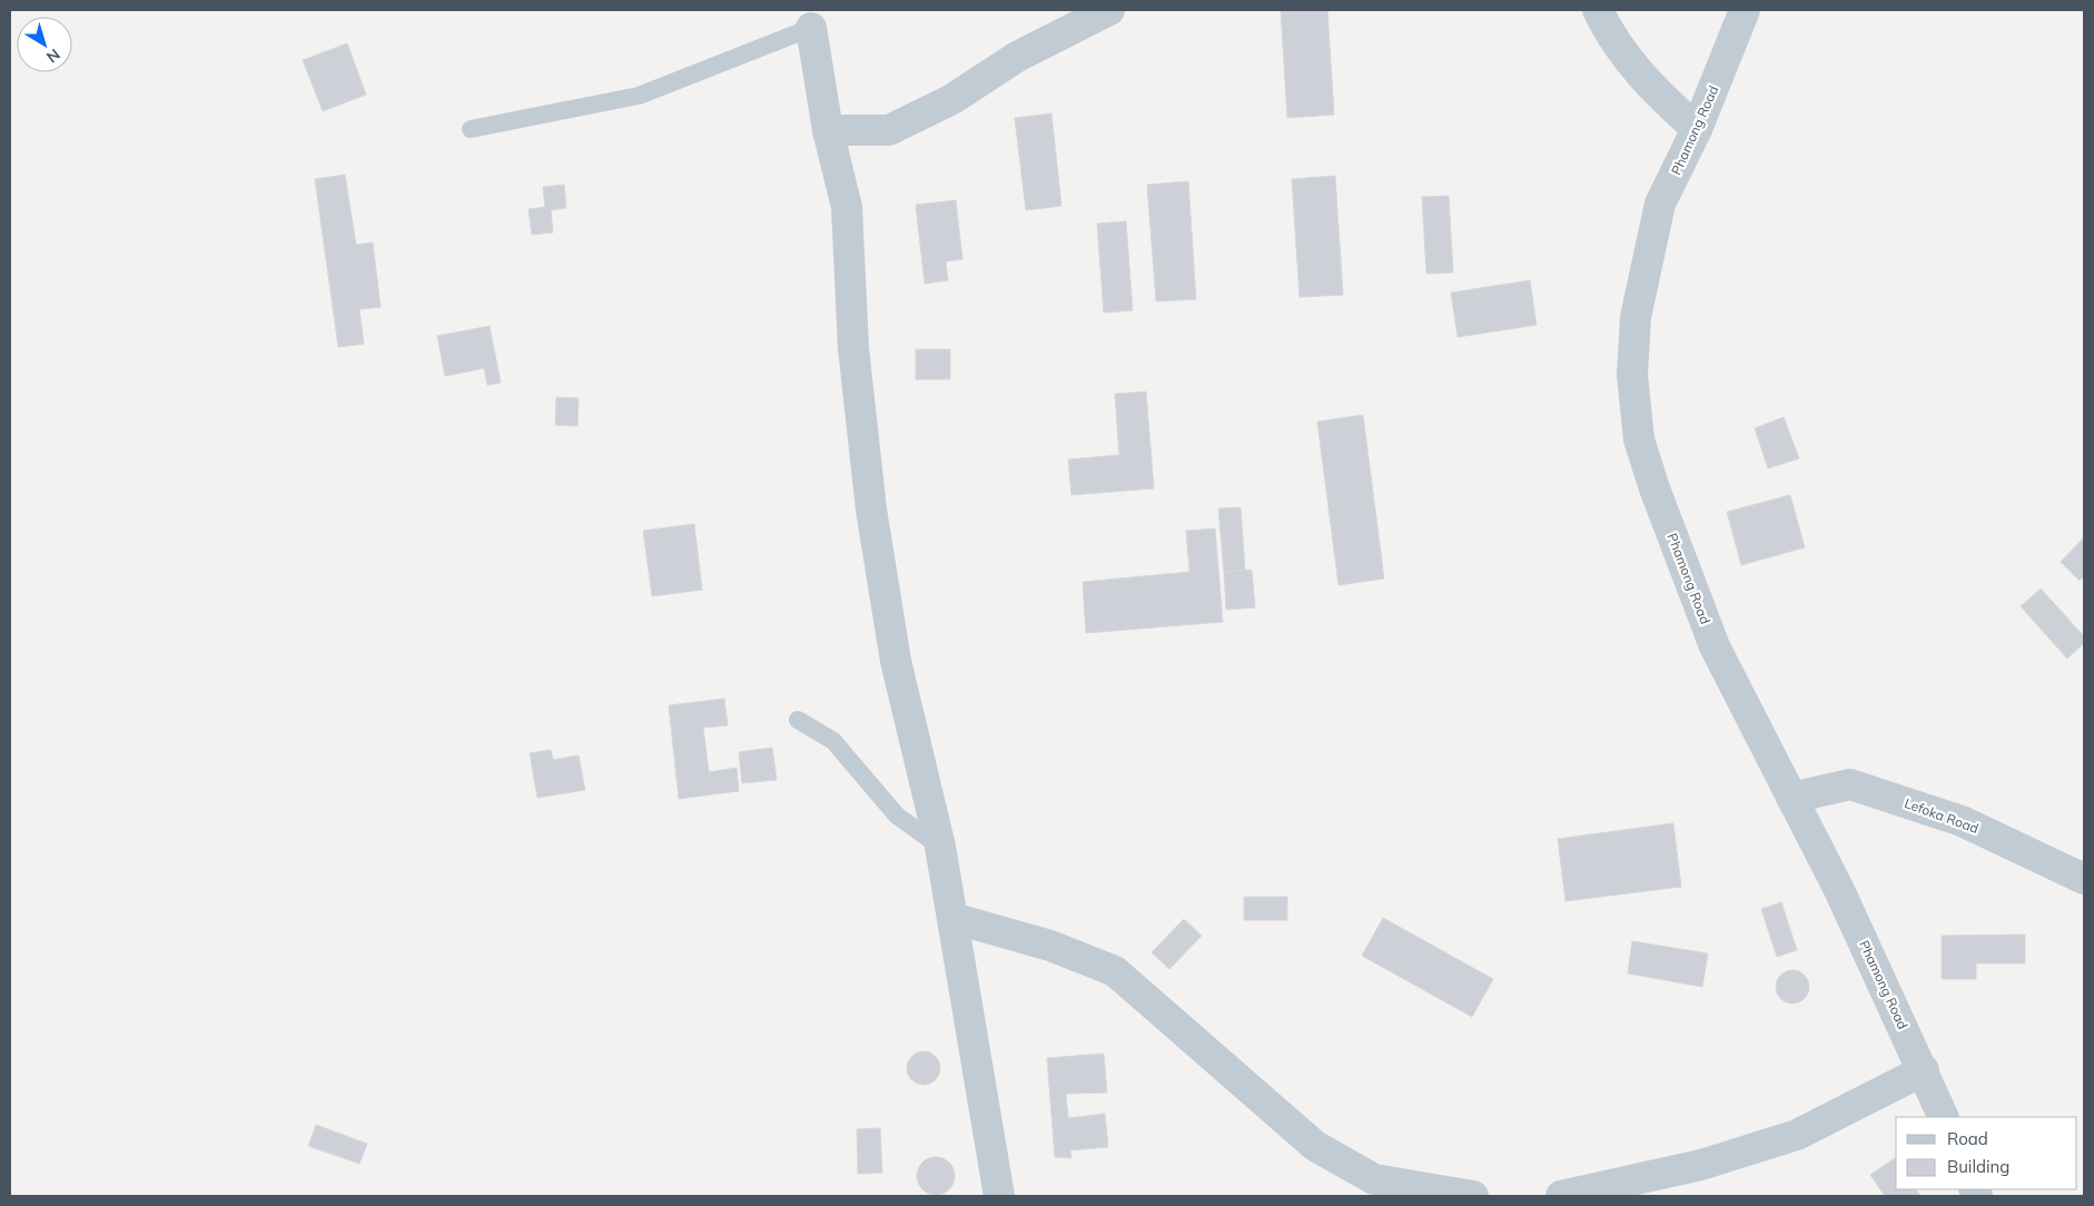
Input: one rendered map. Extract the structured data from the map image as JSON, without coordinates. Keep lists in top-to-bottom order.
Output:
{
  "streets": {
    "street": ["Phamong Road", "Lefoka Road"]
  },
  "crossings": [
    ["Phamong Road", "Lefoka Road"]
  ],
  "legend": ["Road", "Building"],
  "north": "bottom right"
}
